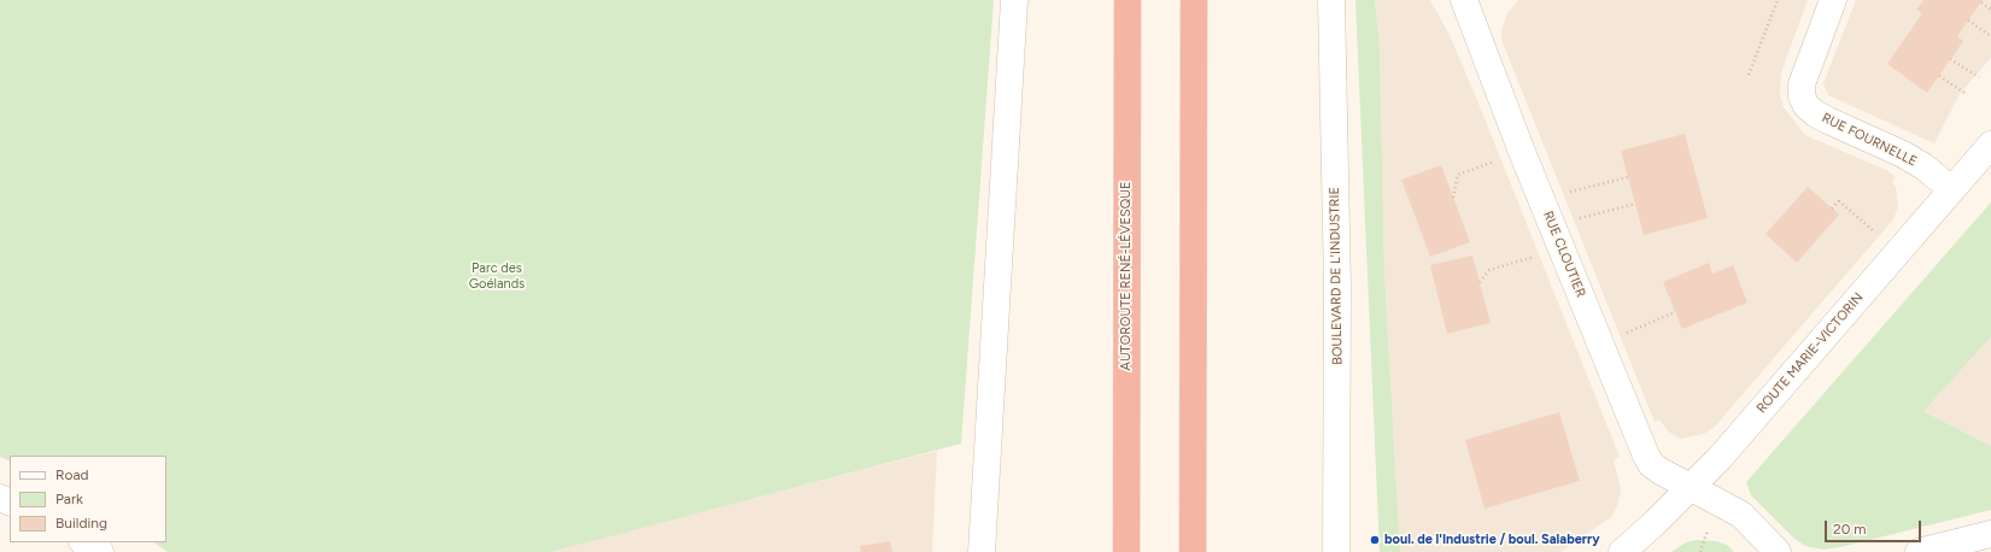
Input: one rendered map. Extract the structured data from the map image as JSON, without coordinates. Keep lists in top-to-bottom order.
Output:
{
  "streets": {
    "highway": ["AUTOROUTE RENÉ-LÉVESQUE"],
    "street": [
      "RUE FOURNELLE",
      "RUE CLOUTIER",
      "BOULEVARD DE L'INDUSTRIE",
      "ROUTE MARIE-VICTORIN"
    ]
  },
  "crossings": [
    ["RUE FOURNELLE", "ROUTE MARIE-VICTORIN"],
    ["RUE CLOUTIER", "ROUTE MARIE-VICTORIN"]
  ],
  "parks": ["Parc des Goélands"],
  "places": ["boul. de l'Industrie / boul. Salaberry"],
  "legend": ["Road", "Park", "Building"],
  "scale_bar": "20 m"
}
